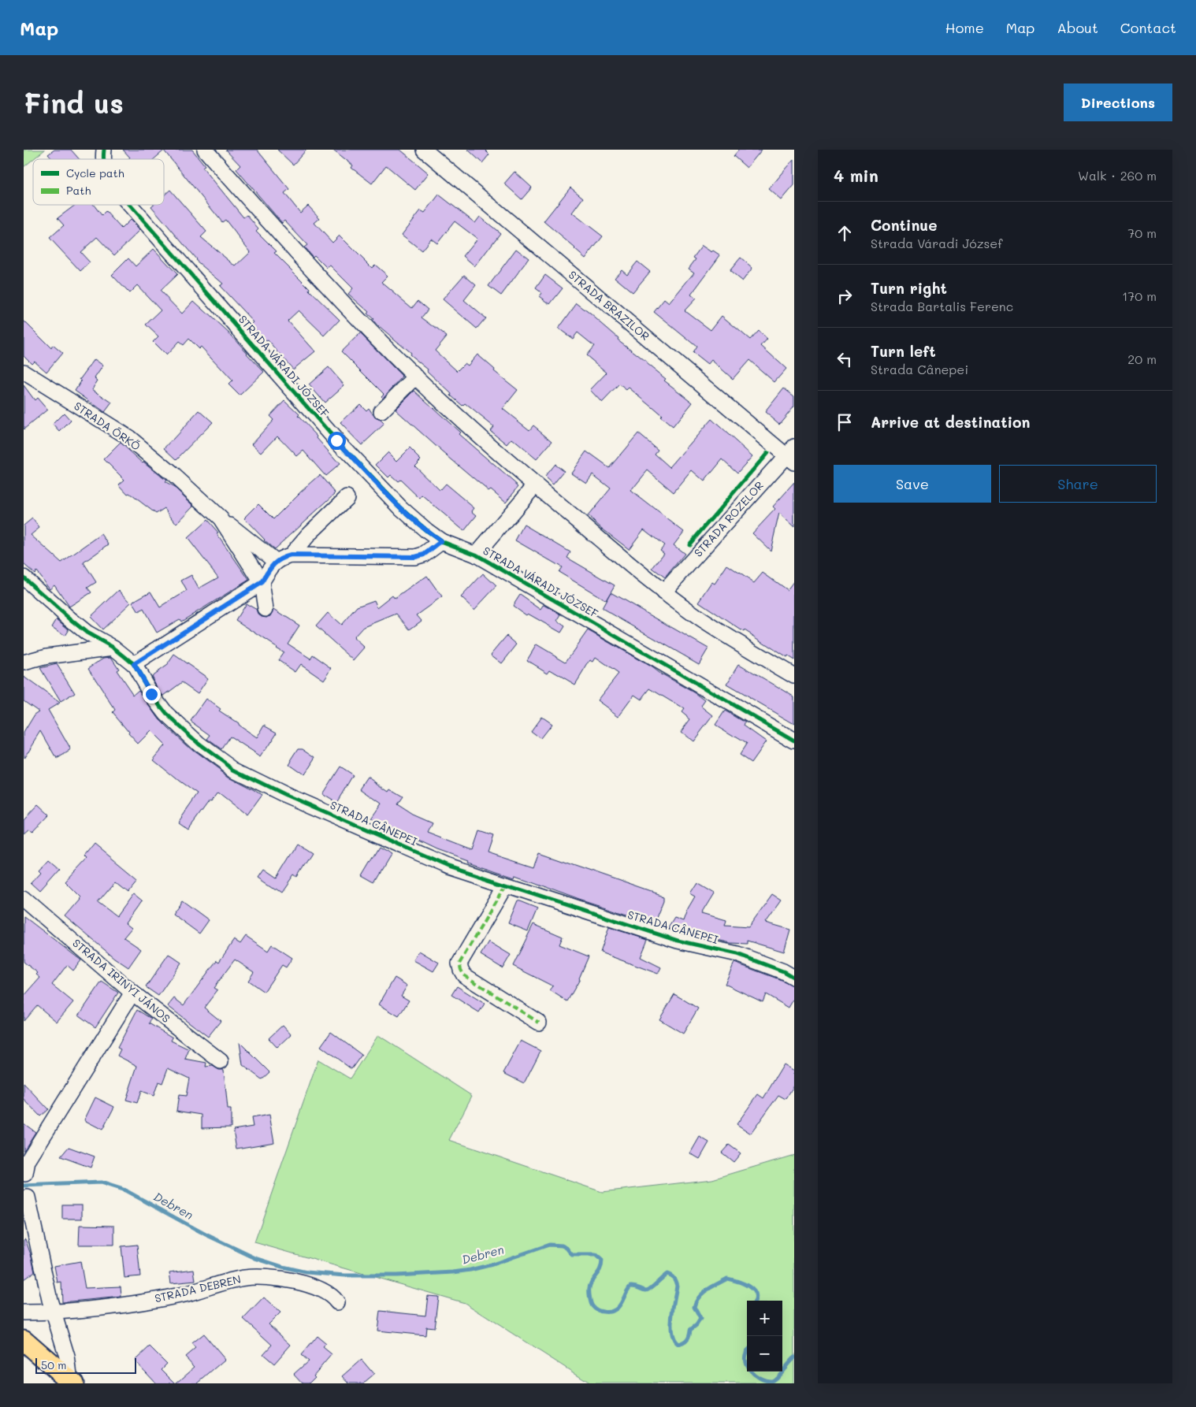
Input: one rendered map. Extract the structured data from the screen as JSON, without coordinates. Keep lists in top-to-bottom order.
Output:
{
  "streets": {
    "street": [
      "STRADA BRAZILOR",
      "STRADA VÁRADI JÓZSEF",
      "STRADA ŐRKŐ",
      "STRADA ROZELOR",
      "STRADA CÂNEPEI",
      "STRADA IRINYI JÁNOS",
      "STRADA DEBREN"
    ]
  },
  "crossings": [
    ["STRADA BRAZILOR", "STRADA ROZELOR"]
  ],
  "water": ["Debren"],
  "legend": ["Cycle path", "Path"],
  "scale_bar": "50 m",
  "page": {
    "header": "Map",
    "nav": [
      "Home",
      "Map",
      "About",
      "Contact"
    ],
    "buttons": [
      "Directions",
      ["Save", "Share"]
    ],
    "title": "Find us",
    "heading": ["4 min", "Walk · 260 m"],
    "list": [
      ["Continue", "Strada Váradi József", "70 m"],
      ["Turn right", "Strada Bartalis Ferenc", "170 m"],
      ["Turn left", "Strada Cânepei", "20 m"],
      "Arrive at destination"
    ],
    "map_buttons": ["+", "−"],
    "scale": "50 m"
  }
}
